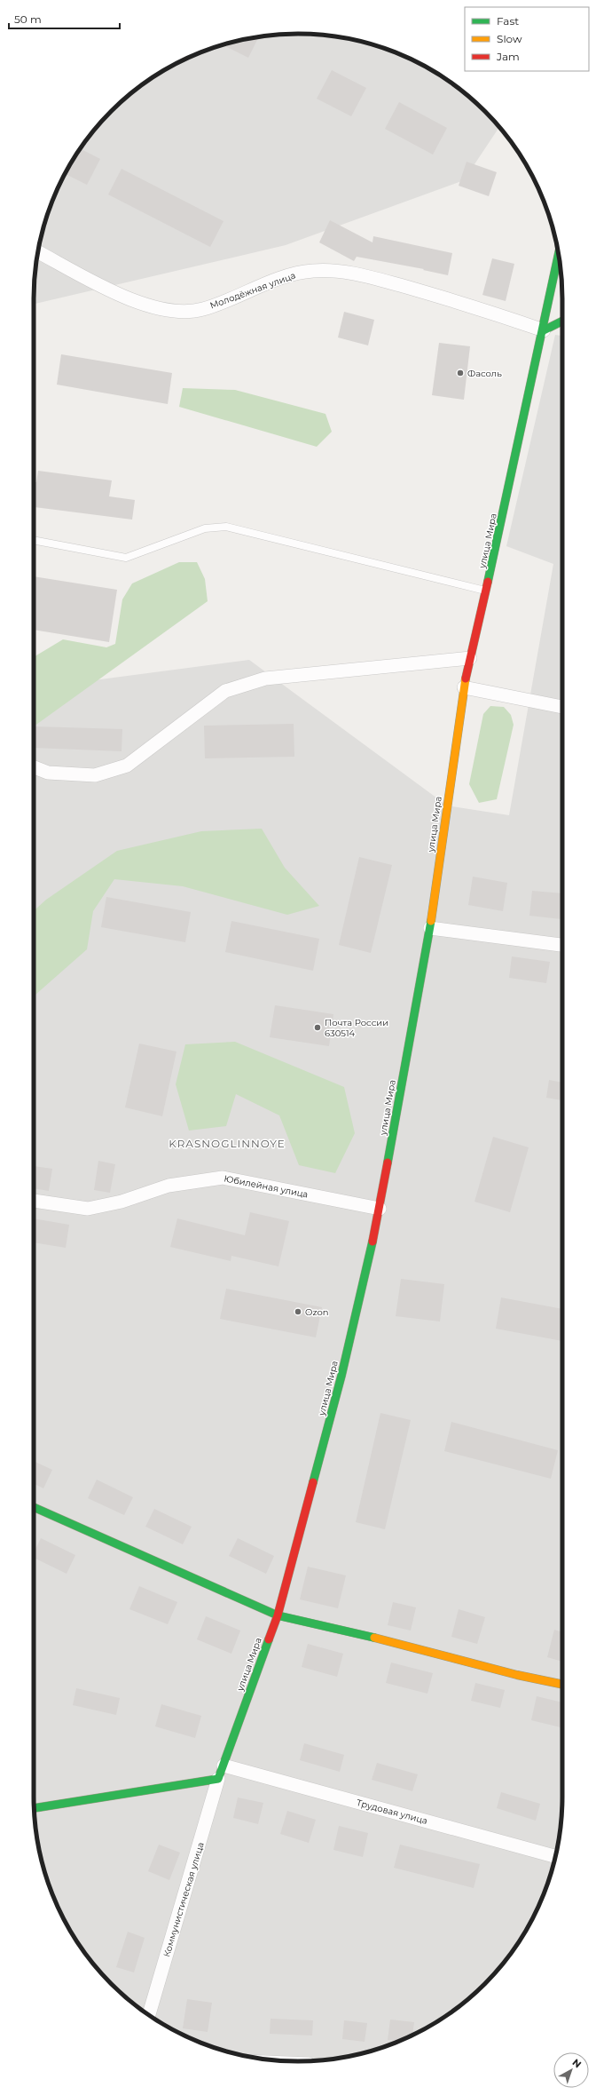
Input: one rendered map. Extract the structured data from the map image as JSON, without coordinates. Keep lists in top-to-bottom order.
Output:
{
  "streets": {
    "street": [
      "Молодёжная улица",
      "улица Мира",
      "Юбилейная улица",
      "Трудовая улица",
      "Коммунистическая улица"
    ]
  },
  "crossings": [
    ["Молодёжная улица", "улица Мира"],
    ["улица Мира", "Юбилейная улица"],
    ["улица Мира", "Трудовая улица"],
    ["улица Мира", "Коммунистическая улица"]
  ],
  "districts": ["KRASNOGLINNOYE"],
  "places": ["Фасоль", "Почта России 630514", "Ozon"],
  "legend": ["Fast", "Slow", "Jam"],
  "scale_bar": "50 m",
  "north": "top right"
}
